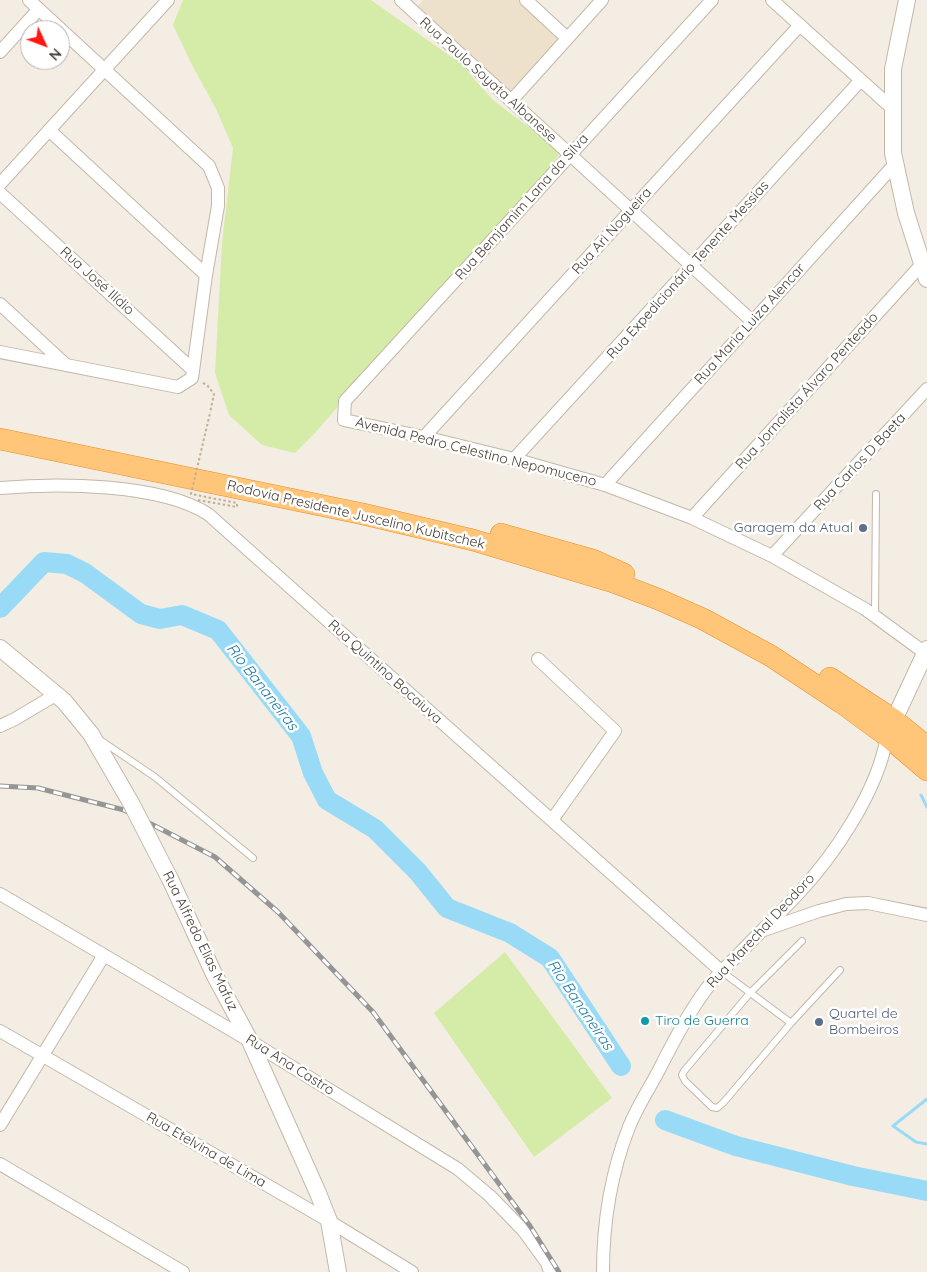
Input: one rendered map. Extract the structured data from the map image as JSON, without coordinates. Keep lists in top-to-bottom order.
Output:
{
  "streets": {
    "highway": ["Rodovia Presidente Juscelino Kubitschek"],
    "street": [
      "Rua Paulo Soyata Albanese",
      "Rua Bemjamim Lana da Silva",
      "Rua Ari Nogueira",
      "Rua Expedicionário Tenente Messias",
      "Rua José Ilídio",
      "Rua Maria Luiza Alencar",
      "Rua Jornalista Álvaro Penteado",
      "Avenida Pedro Celestino Nepomuceno",
      "Rua Carlos D Baeta",
      "Rua Quintino Bocaiuva",
      "Rua Marechal Deodoro",
      "Rua Alfredo Elias Mafuz",
      "Rua Ana Castro",
      "Rua Etelvina de Lima"
    ]
  },
  "crossings": [
    ["Rua Paulo Soyata Albanese", "Rua Bemjamim Lana da Silva"],
    ["Rua Paulo Soyata Albanese", "Rua Ari Nogueira"],
    ["Rua Paulo Soyata Albanese", "Rua Expedicionário Tenente Messias"],
    ["Rua Paulo Soyata Albanese", "Rua Maria Luiza Alencar"],
    ["Rua Bemjamim Lana da Silva", "Avenida Pedro Celestino Nepomuceno"],
    ["Rua Ari Nogueira", "Avenida Pedro Celestino Nepomuceno"],
    ["Rua Expedicionário Tenente Messias", "Avenida Pedro Celestino Nepomuceno"],
    ["Rua Maria Luiza Alencar", "Avenida Pedro Celestino Nepomuceno"],
    ["Rua Jornalista Álvaro Penteado", "Avenida Pedro Celestino Nepomuceno"],
    ["Avenida Pedro Celestino Nepomuceno", "Rua Carlos D Baeta"],
    ["Rodovia Presidente Juscelino Kubitschek", "Rua Marechal Deodoro"],
    ["Rua Quintino Bocaiuva", "Rua Marechal Deodoro"],
    ["Rua Alfredo Elias Mafuz", "Rua Ana Castro"],
    ["Rua Alfredo Elias Mafuz", "Rua Etelvina de Lima"]
  ],
  "water": ["Rio Bananeiras"],
  "places": ["Garagem da Atual", "Tiro de Guerra", "Quartel de Bombeiros"],
  "north": "bottom right"
}
